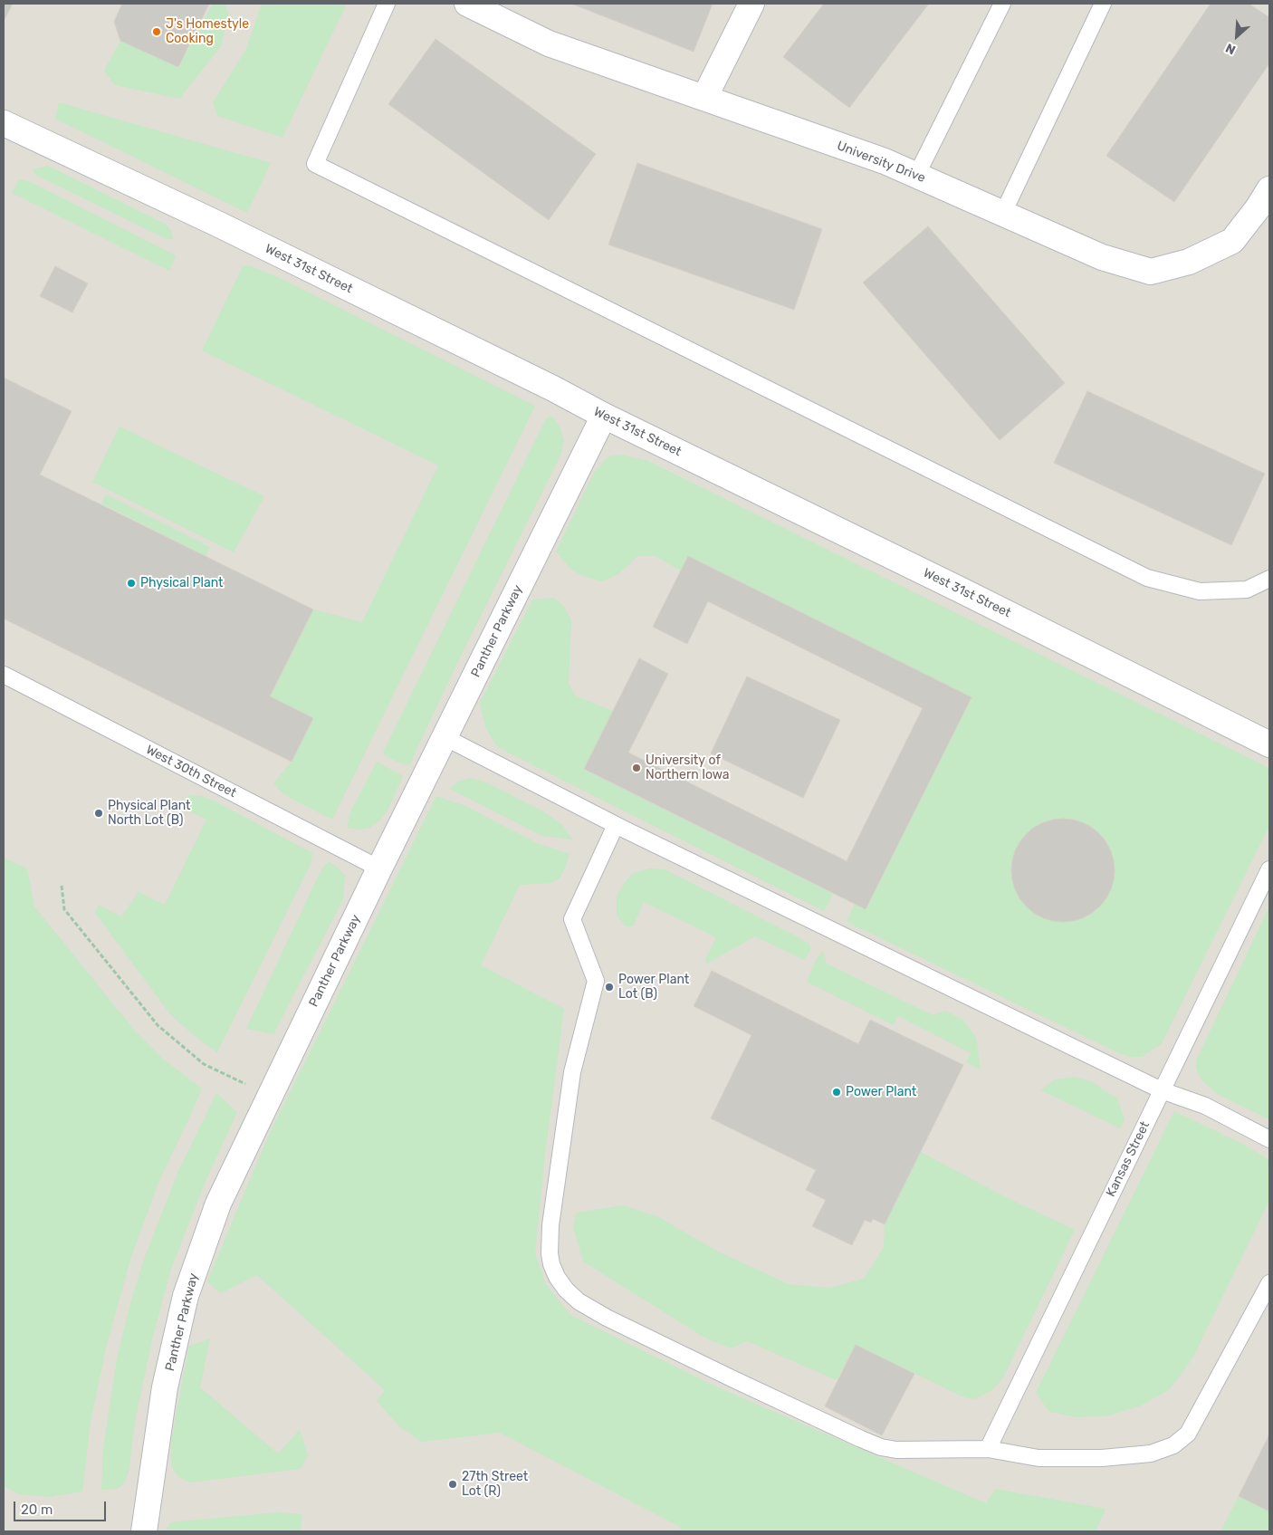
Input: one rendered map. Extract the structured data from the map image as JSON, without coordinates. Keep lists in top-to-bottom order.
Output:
{
  "streets": {
    "street": ["University Drive", "West 31st Street", "Panther Parkway"],
    "lane": ["West 30th Street", "Kansas Street"]
  },
  "crossings": [
    ["West 31st Street", "Panther Parkway"],
    ["Panther Parkway", "West 30th Street"]
  ],
  "places": [
    "J's Homestyle Cooking",
    "Physical Plant",
    "University of Northern Iowa",
    "Physical Plant North Lot (B)",
    "Power Plant Lot (B)",
    "Power Plant",
    "27th Street Lot (R)"
  ],
  "scale_bar": "20 m",
  "north": "bottom left"
}
